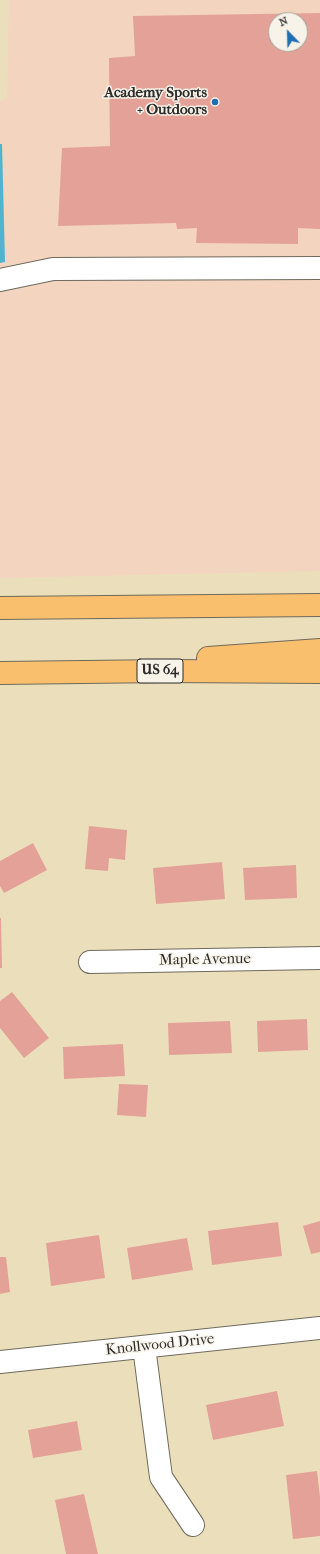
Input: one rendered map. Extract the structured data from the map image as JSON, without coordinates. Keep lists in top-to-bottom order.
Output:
{
  "streets": {
    "highway": ["US 64"],
    "street": ["Maple Avenue", "Knollwood Drive"]
  },
  "places": ["Academy Sports + Outdoors"],
  "north": "top left"
}
